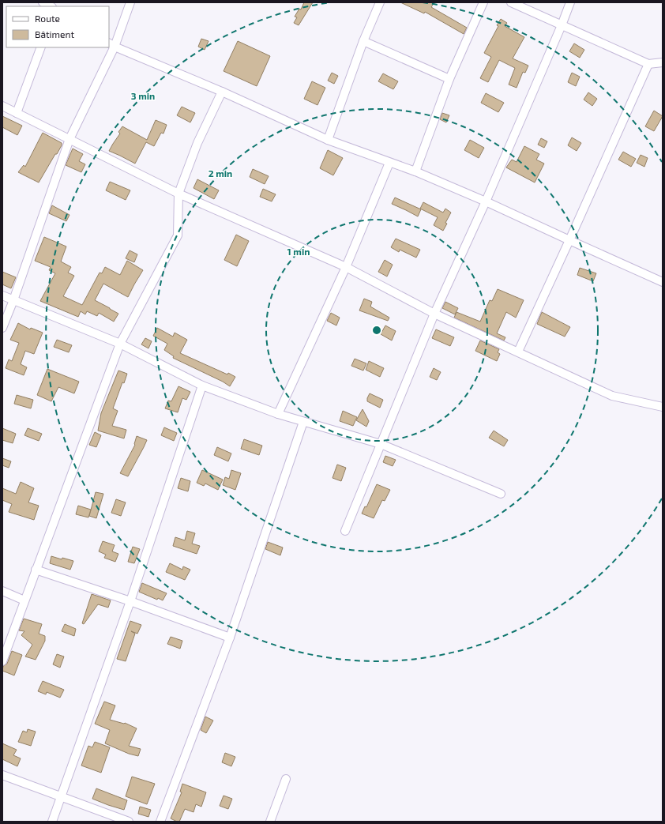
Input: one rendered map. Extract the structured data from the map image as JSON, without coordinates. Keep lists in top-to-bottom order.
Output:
{
  "legend": ["Route", "Bâtiment"],
  "rings": ["3 min", "2 min", "1 min"]
}
